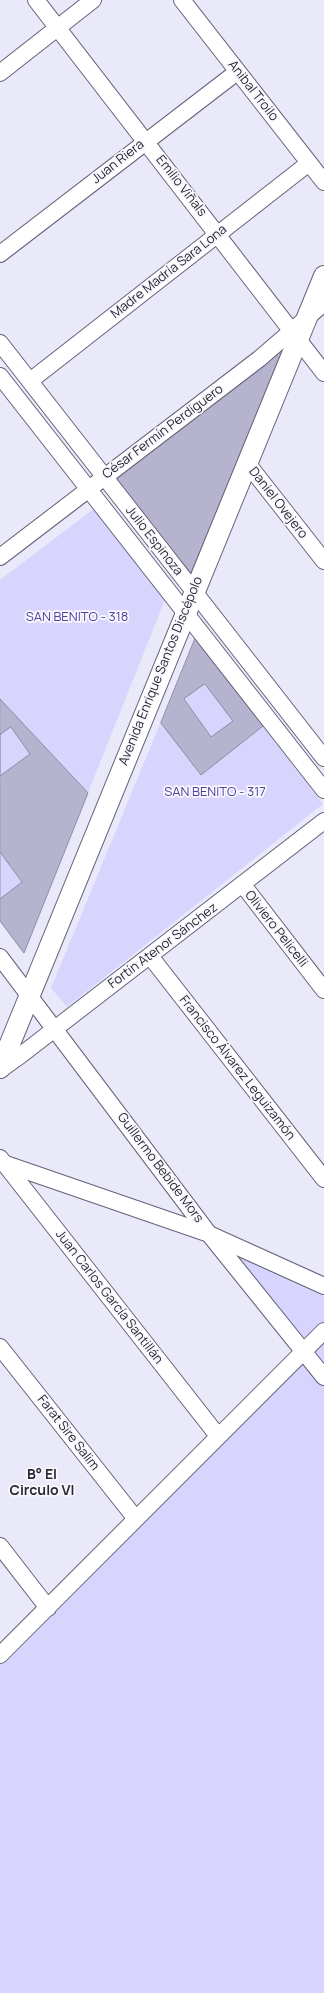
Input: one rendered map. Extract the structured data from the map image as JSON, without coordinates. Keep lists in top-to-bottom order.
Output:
{
  "streets": {
    "main road": ["Avenida Enrique Santos Discépolo"],
    "street": [
      "Anibal Troilo",
      "Juan Riera",
      "Emilio Viñals",
      "Madre Madría Sara Lona",
      "César Fermín Perdiguero",
      "Daniel Ovejero",
      "Julio Espinoza",
      "Oliviero Pelicelli",
      "Fortín Atenor Sánchez",
      "Francisco Álvarez Leguizamón",
      "Guillermo Bebide Mors",
      "Juan Carlos García Santillán",
      "Farat Sire Salim"
    ]
  },
  "crossings": [
    ["Anibal Troilo", "Juan Riera"],
    ["Anibal Troilo", "Madre Madría Sara Lona"],
    ["Juan Riera", "Emilio Viñals"],
    ["Emilio Viñals", "Madre Madría Sara Lona"],
    ["Emilio Viñals", "César Fermín Perdiguero"],
    ["Emilio Viñals", "Avenida Enrique Santos Discépolo"],
    ["Madre Madría Sara Lona", "Julio Espinoza"],
    ["César Fermín Perdiguero", "Julio Espinoza"],
    ["César Fermín Perdiguero", "Avenida Enrique Santos Discépolo"],
    ["Daniel Ovejero", "Avenida Enrique Santos Discépolo"],
    ["Julio Espinoza", "Avenida Enrique Santos Discépolo"],
    ["Avenida Enrique Santos Discépolo", "Fortín Atenor Sánchez"],
    ["Avenida Enrique Santos Discépolo", "Guillermo Bebide Mors"],
    ["Oliviero Pelicelli", "Fortín Atenor Sánchez"],
    ["Fortín Atenor Sánchez", "Francisco Álvarez Leguizamón"],
    ["Fortín Atenor Sánchez", "Guillermo Bebide Mors"]
  ],
  "districts": ["B° El Circulo VI"],
  "parks": ["SAN BENITO - 318", "SAN BENITO - 317"]
}
